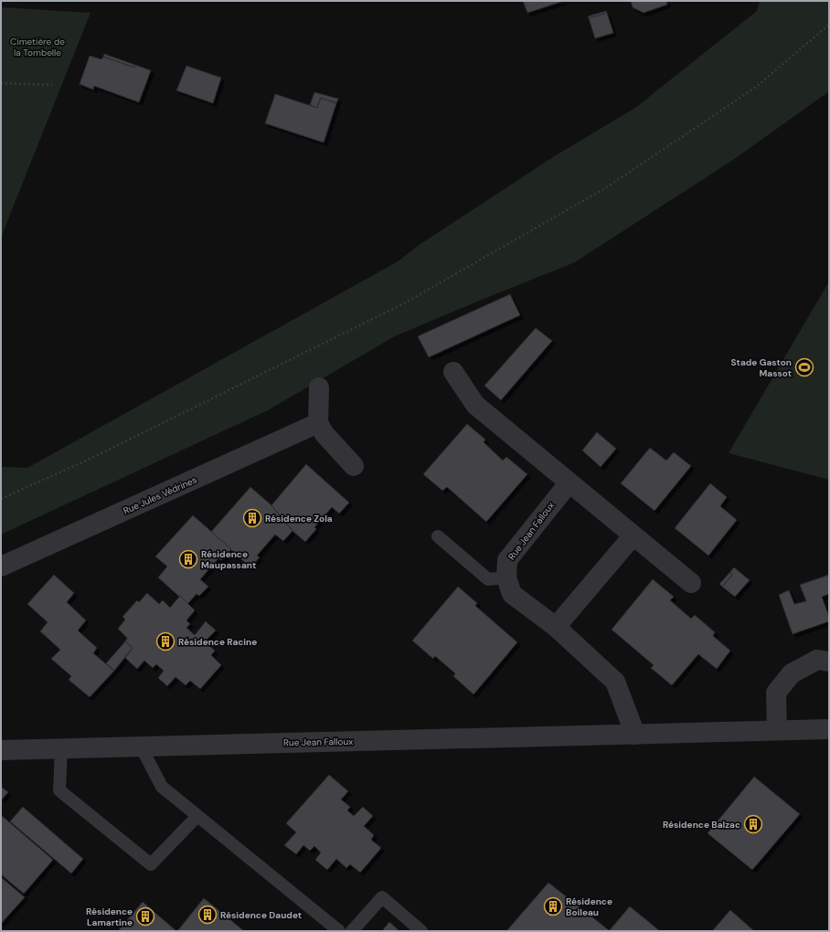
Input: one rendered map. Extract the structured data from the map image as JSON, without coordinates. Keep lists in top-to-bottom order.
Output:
{
  "streets": {
    "street": ["Rue Jules Védrines", "Rue Jean Falloux"]
  },
  "parks": ["Cimetière de la Tombelle"],
  "places": {
    "sports": ["Stade Gaston Massot"],
    "building": [
      "Résidence Zola",
      "Résidence Maupassant",
      "Résidence Racine",
      "Résidence Balzac",
      "Résidence Boileau",
      "Résidence Daudet",
      "Résidence Lamartine"
    ]
  }
}
